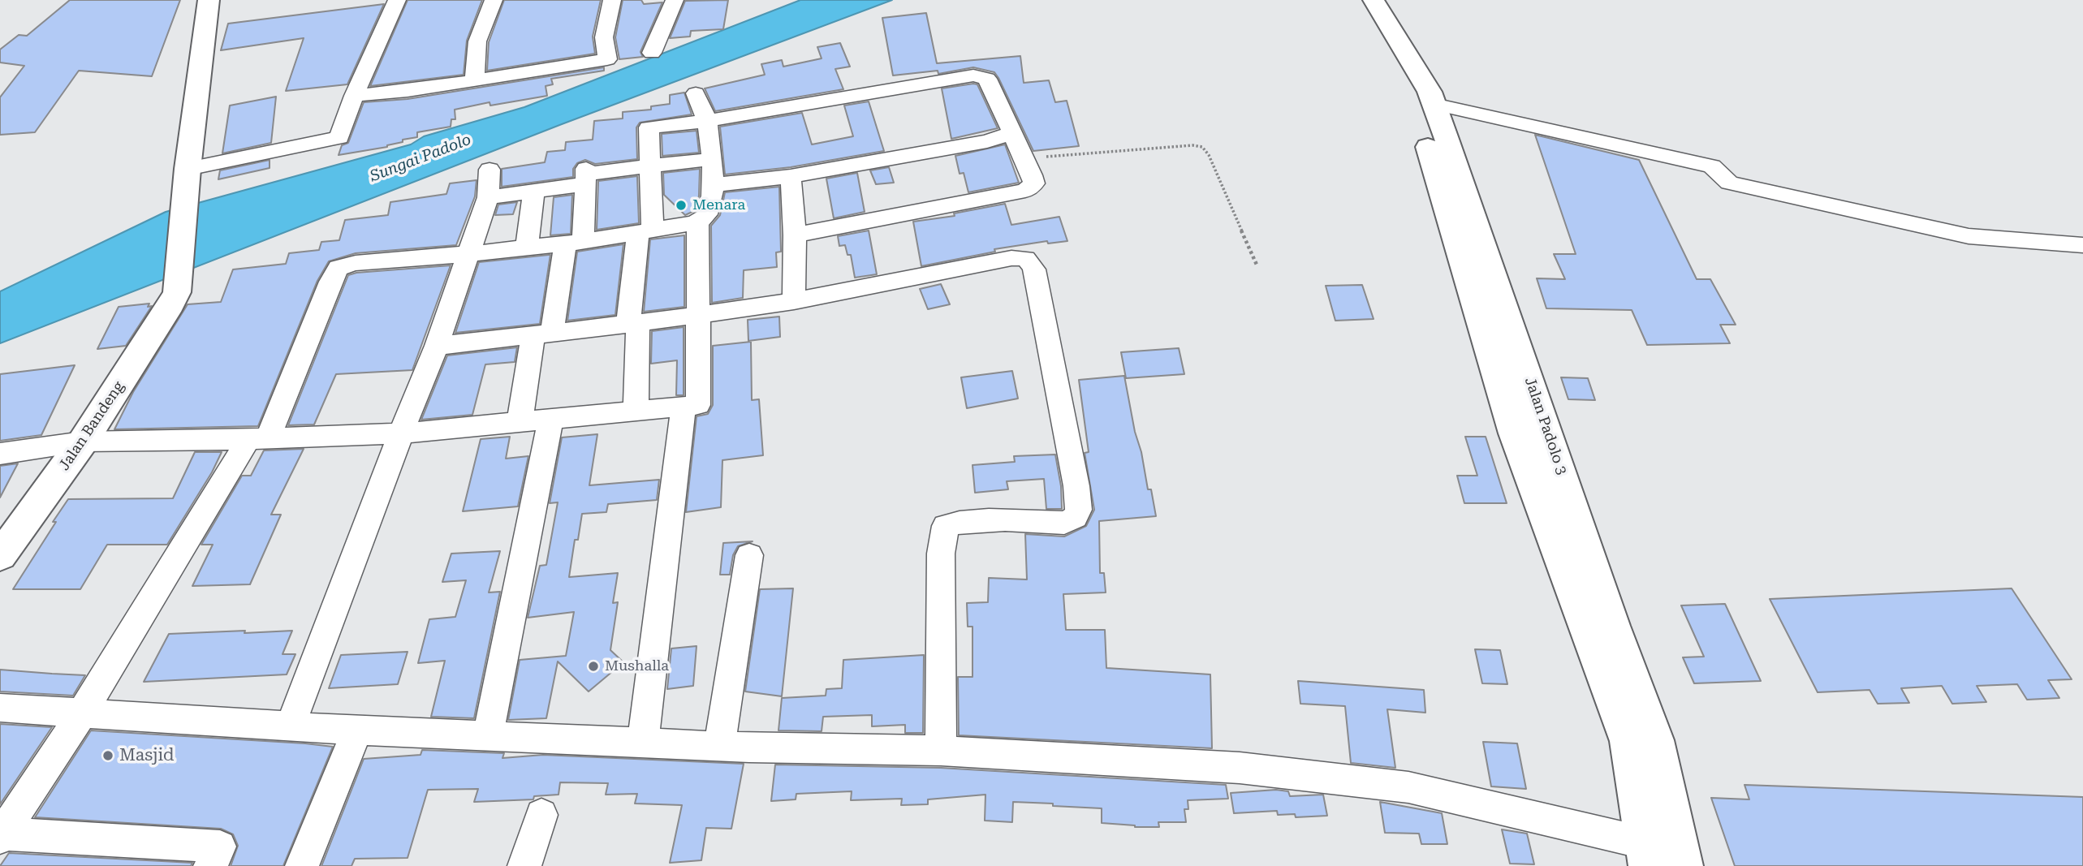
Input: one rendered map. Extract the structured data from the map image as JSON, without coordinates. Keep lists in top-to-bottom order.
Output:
{
  "streets": {
    "street": ["Jalan Bandeng"]
  },
  "water": ["Sungai Padolo"],
  "places": ["Menara", "Mushalla", "Masjid"]
}
